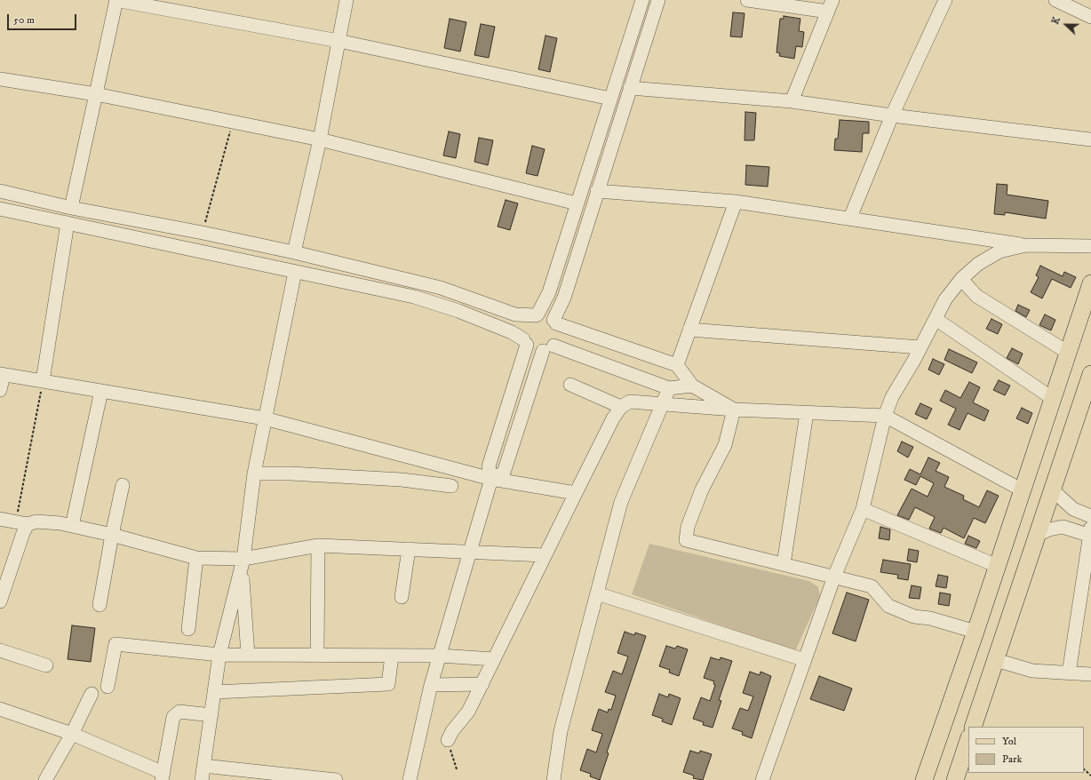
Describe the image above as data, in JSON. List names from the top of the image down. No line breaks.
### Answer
{"legend":["Yol","Park"],"scale_bar":"50 m","north":"left"}
